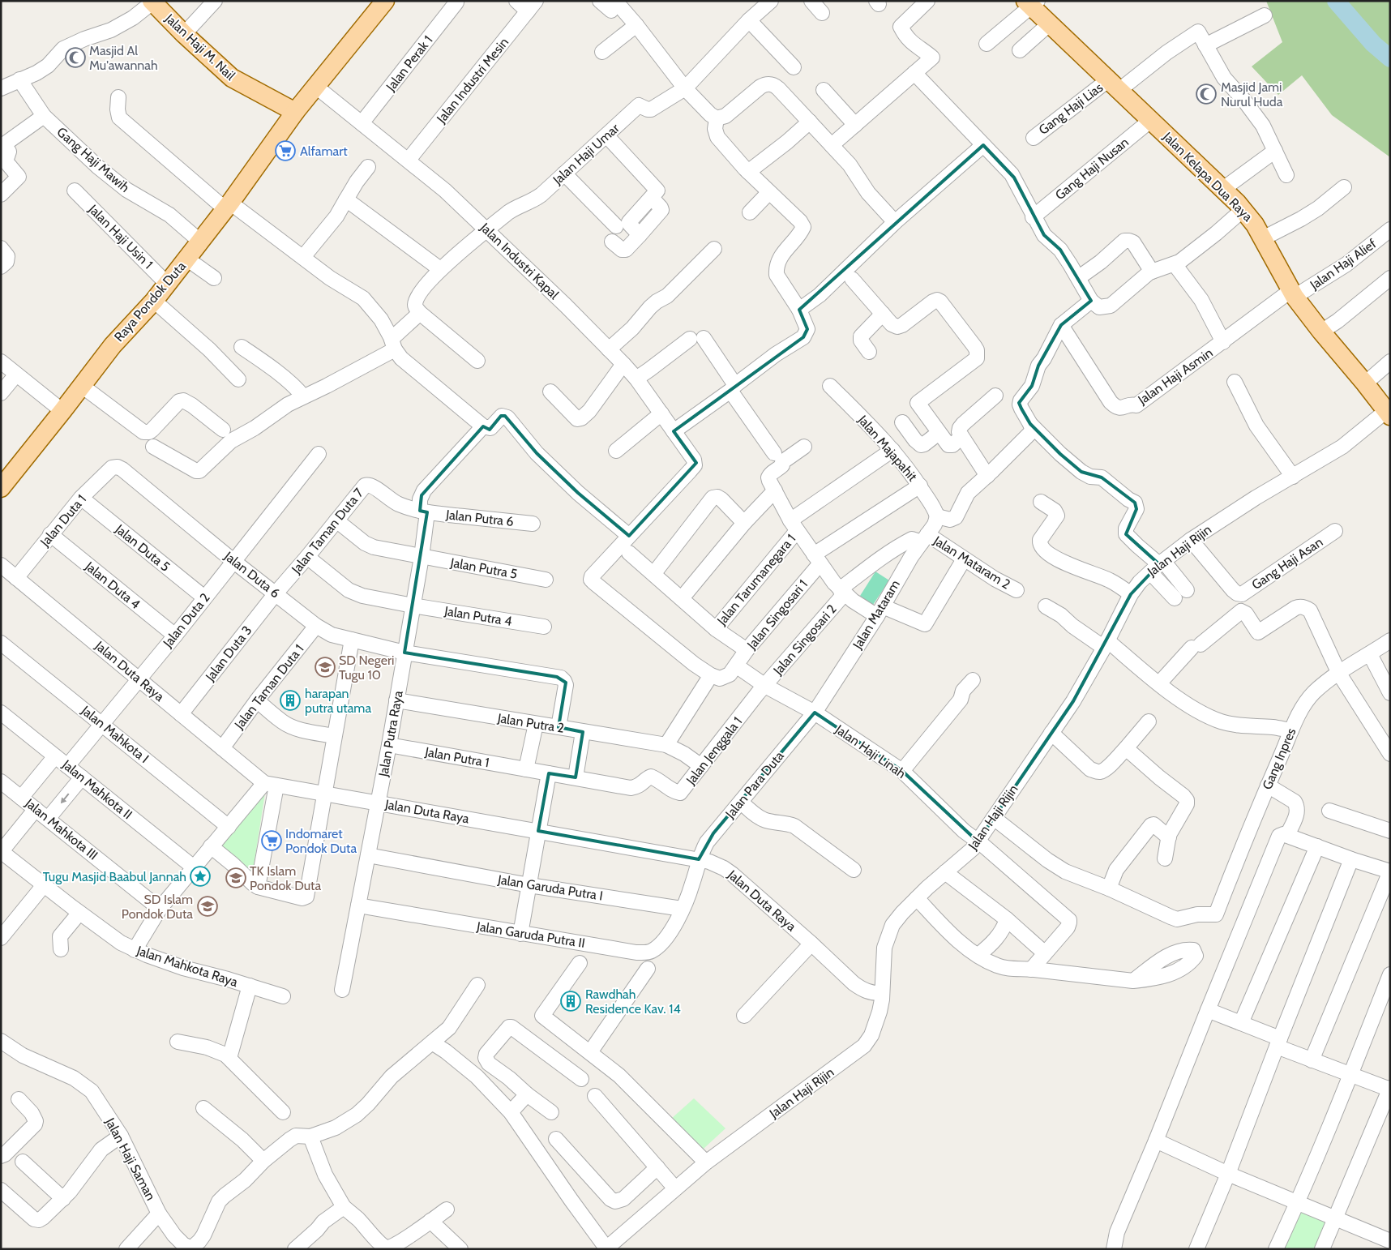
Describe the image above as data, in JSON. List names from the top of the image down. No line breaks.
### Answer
{"streets":{"main road":["Jalan Haji M. Nail","Jalan Kelapa Dua Raya","Raya Pondok Duta"],"street":["Jalan Perak 1","Jalan Industri Mesin","Gang Haji Lias","Jalan Haji Umar","Gang Haji Mawih","Gang Haji Nusan","Jalan Haji Usin 1","Jalan Industri Kapal","Jalan Haji Alief","Jalan Haji Asmin","Jalan Majapahit","Jalan Putra 6","Jalan Duta 1","Jalan Taman Duta 7","Jalan Duta 5","Jalan Haji Rijin","Jalan Mataram 2","Gang Haji Asan","Jalan Putra 5","Jalan Duta 6","Jalan Tarumanegara 1","Jalan Duta 4","Jalan Singosari 1","Jalan Mataram","Jalan Putra 4","Jalan Duta 2","Jalan Singosari 2","Jalan Duta 3","Jalan Duta Raya","Jalan Taman Duta 1","Jalan Putra 2","Jalan Putra Raya","Jalan Mahkota I","Jalan Jenggala 1","Jalan Haji Linah","Jalan Putra 1","Gang Inpres","Jalan Para Duta","Jalan Mahkota II","Jalan Mahkota III","Jalan Garuda Putra I","Jalan Garuda Putra II","Jalan Mahkota Raya","Jalan Haji Saman"]},"crossings":[["Jalan Haji M. Nail","Raya Pondok Duta"],["Jalan Perak 1","Jalan Industri Kapal"],["Jalan Industri Mesin","Jalan Industri Kapal"],["Gang Haji Lias","Jalan Kelapa Dua Raya"],["Jalan Haji Umar","Jalan Industri Kapal"],["Gang Haji Mawih","Raya Pondok Duta"],["Gang Haji Nusan","Jalan Kelapa Dua Raya"],["Jalan Kelapa Dua Raya","Jalan Haji Alief"],["Jalan Kelapa Dua Raya","Jalan Haji Asmin"],["Jalan Kelapa Dua Raya","Jalan Haji Rijin"],["Jalan Haji Usin 1","Raya Pondok Duta"],["Jalan Haji Alief","Jalan Haji Asmin"],["Jalan Majapahit","Jalan Tarumanegara 1"],["Jalan Majapahit","Jalan Singosari 1"],["Jalan Majapahit","Jalan Mataram"],["Jalan Putra 6","Jalan Taman Duta 7"],["Jalan Putra 6","Jalan Putra Raya"],["Jalan Duta 1","Jalan Duta 5"],["Jalan Duta 1","Jalan Duta 6"],["Jalan Duta 1","Jalan Duta 4"],["Jalan Duta 1","Jalan Duta Raya"],["Jalan Taman Duta 7","Jalan Putra 5"],["Jalan Taman Duta 7","Jalan Duta 6"],["Jalan Taman Duta 7","Jalan Putra 4"],["Jalan Taman Duta 7","Jalan Duta 3"],["Jalan Taman Duta 7","Jalan Putra Raya"],["Jalan Duta 5","Jalan Duta 2"],["Jalan Haji Rijin","Gang Haji Asan"],["Jalan Haji Rijin","Jalan Duta Raya"],["Jalan Haji Rijin","Jalan Haji Linah"],["Jalan Mataram 2","Jalan Mataram"],["Jalan Mataram 2","Jalan Singosari 2"],["Jalan Putra 5","Jalan Putra Raya"],["Jalan Duta 6","Jalan Duta 2"],["Jalan Duta 6","Jalan Duta 3"],["Jalan Duta 6","Jalan Taman Duta 1"],["Jalan Duta 6","Jalan Putra 2"],["Jalan Duta 6","Jalan Putra Raya"],["Jalan Duta 4","Jalan Duta 2"],["Jalan Singosari 1","Jalan Haji Linah"],["Jalan Mataram","Jalan Singosari 2"],["Jalan Mataram","Jalan Haji Linah"],["Jalan Mataram","Jalan Para Duta"],["Jalan Putra 4","Jalan Putra Raya"],["Jalan Duta 2","Jalan Duta Raya"],["Jalan Duta 2","Jalan Mahkota I"],["Jalan Duta 2","Jalan Mahkota II"],["Jalan Singosari 2","Jalan Jenggala 1"],["Jalan Singosari 2","Jalan Haji Linah"],["Jalan Duta 3","Jalan Duta Raya"],["Jalan Duta Raya","Jalan Taman Duta 1"],["Jalan Duta Raya","Jalan Putra Raya"],["Jalan Duta Raya","Jalan Para Duta"],["Jalan Putra 2","Jalan Putra Raya"],["Jalan Putra 2","Jalan Jenggala 1"],["Jalan Putra Raya","Jalan Putra 1"],["Jalan Putra Raya","Jalan Garuda Putra I"],["Jalan Putra Raya","Jalan Garuda Putra II"],["Jalan Jenggala 1","Jalan Haji Linah"],["Jalan Jenggala 1","Jalan Putra 1"],["Jalan Haji Linah","Jalan Para Duta"],["Jalan Garuda Putra I","Jalan Garuda Putra II"]],"places":{"mosque":["Masjid Al Mu'awannah","Masjid Jami Nurul Huda"],"supermarket":["Alfamart","Indomaret Pondok Duta"],"school or university":["SD Negeri Tugu 10","TK Islam Pondok Duta","SD Islam Pondok Duta"],"building":["harapan putra utama","Rawdhah Residence Kav. 14"],"place":["Tugu Masjid Baabul Jannah"]}}
